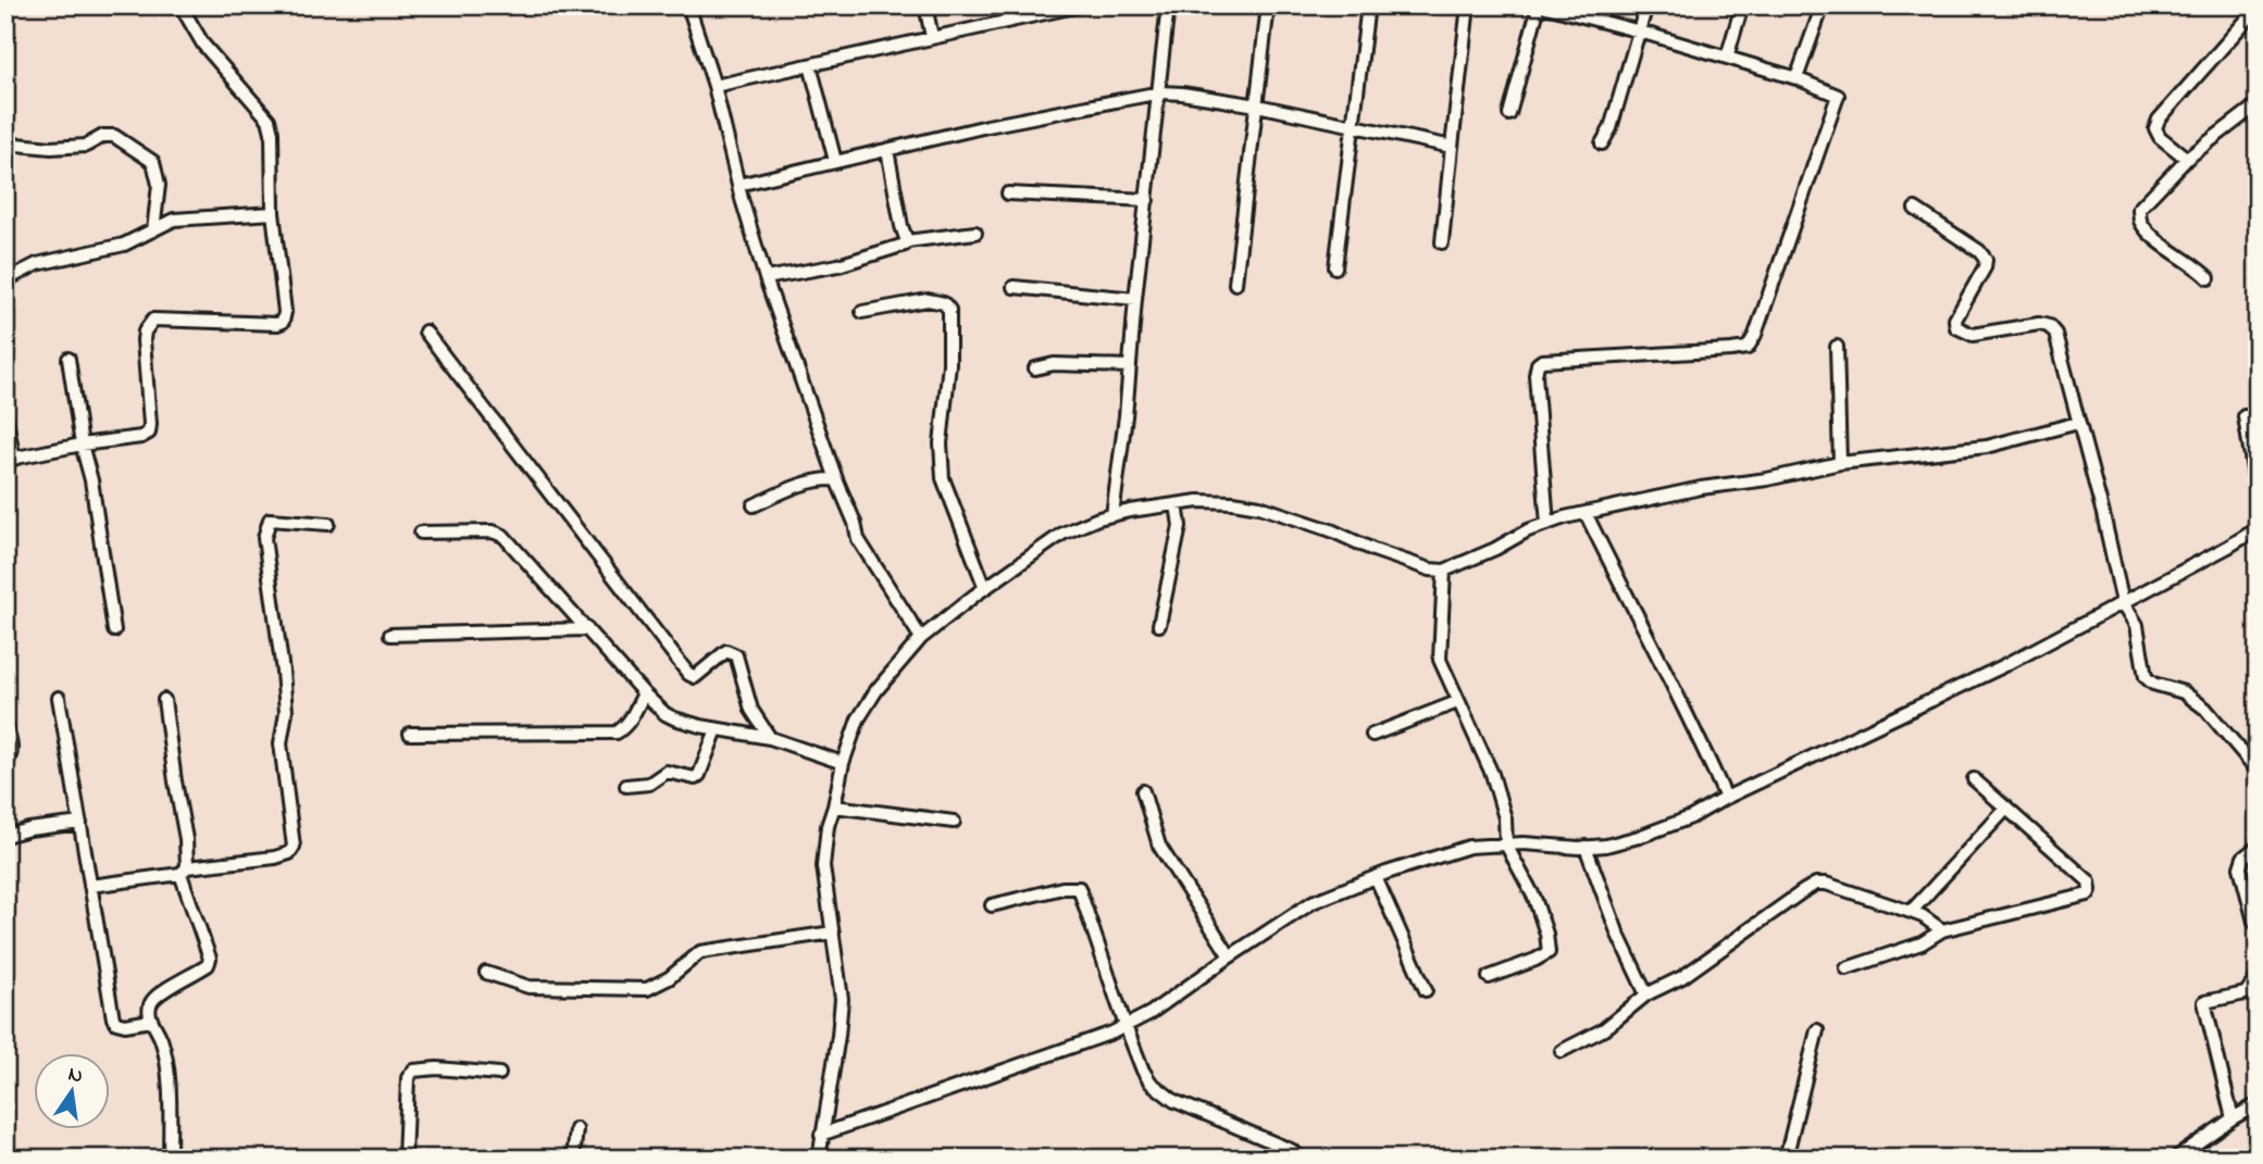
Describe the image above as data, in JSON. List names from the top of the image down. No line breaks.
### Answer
{"north":"top"}
